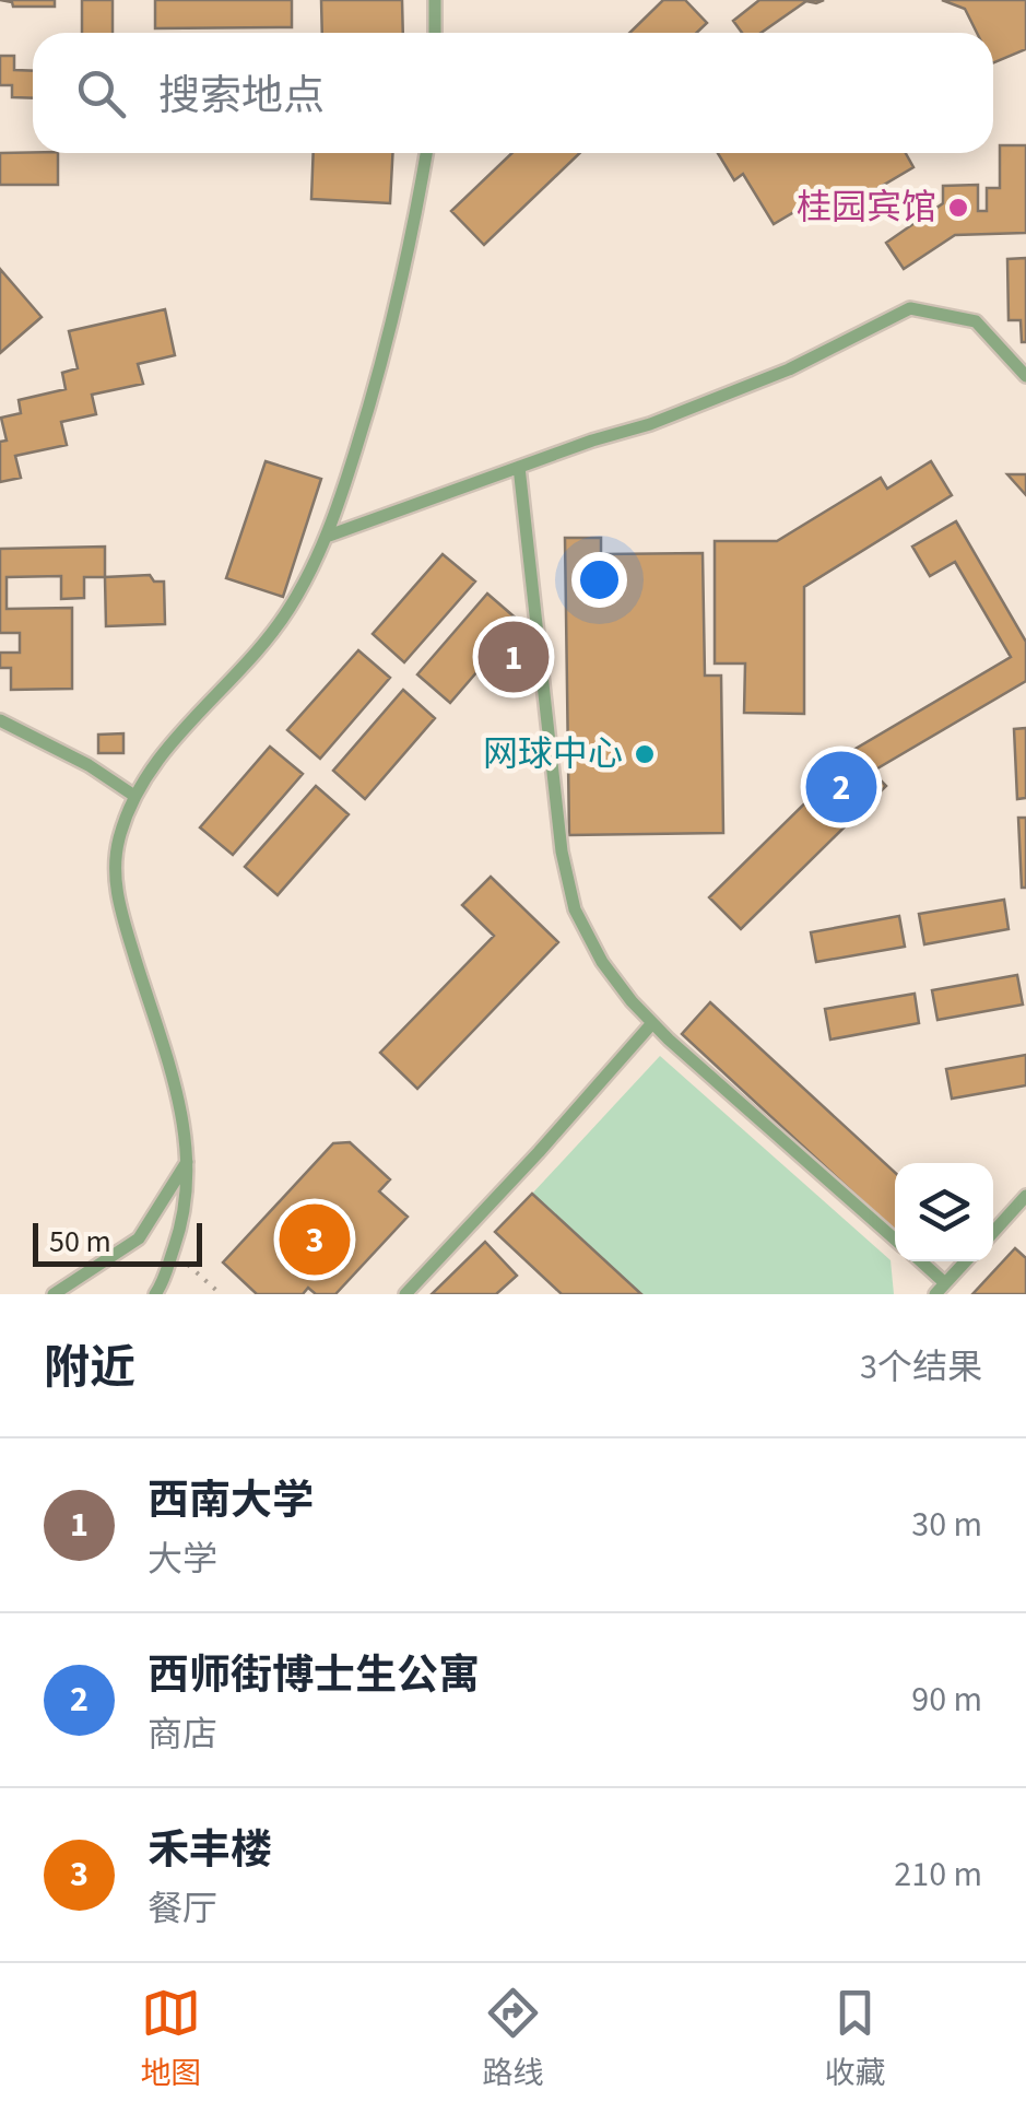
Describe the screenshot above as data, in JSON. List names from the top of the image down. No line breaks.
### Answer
{"places":["桂园宾馆","网球中心"],"scale_bar":"50 m","page":{"search":"搜索地点","pins":["1","2","3"],"scale":"50 m","heading":["附近","3个结果"],"list":[{"mark":"1","name":"西南大学","note":"大学","value":"30 m"},{"mark":"2","name":"西师街博士生公寓","note":"商店","value":"90 m"},{"mark":"3","name":"禾丰楼","note":"餐厅","value":"210 m"}],"nav":["地图","路线","收藏"]}}
